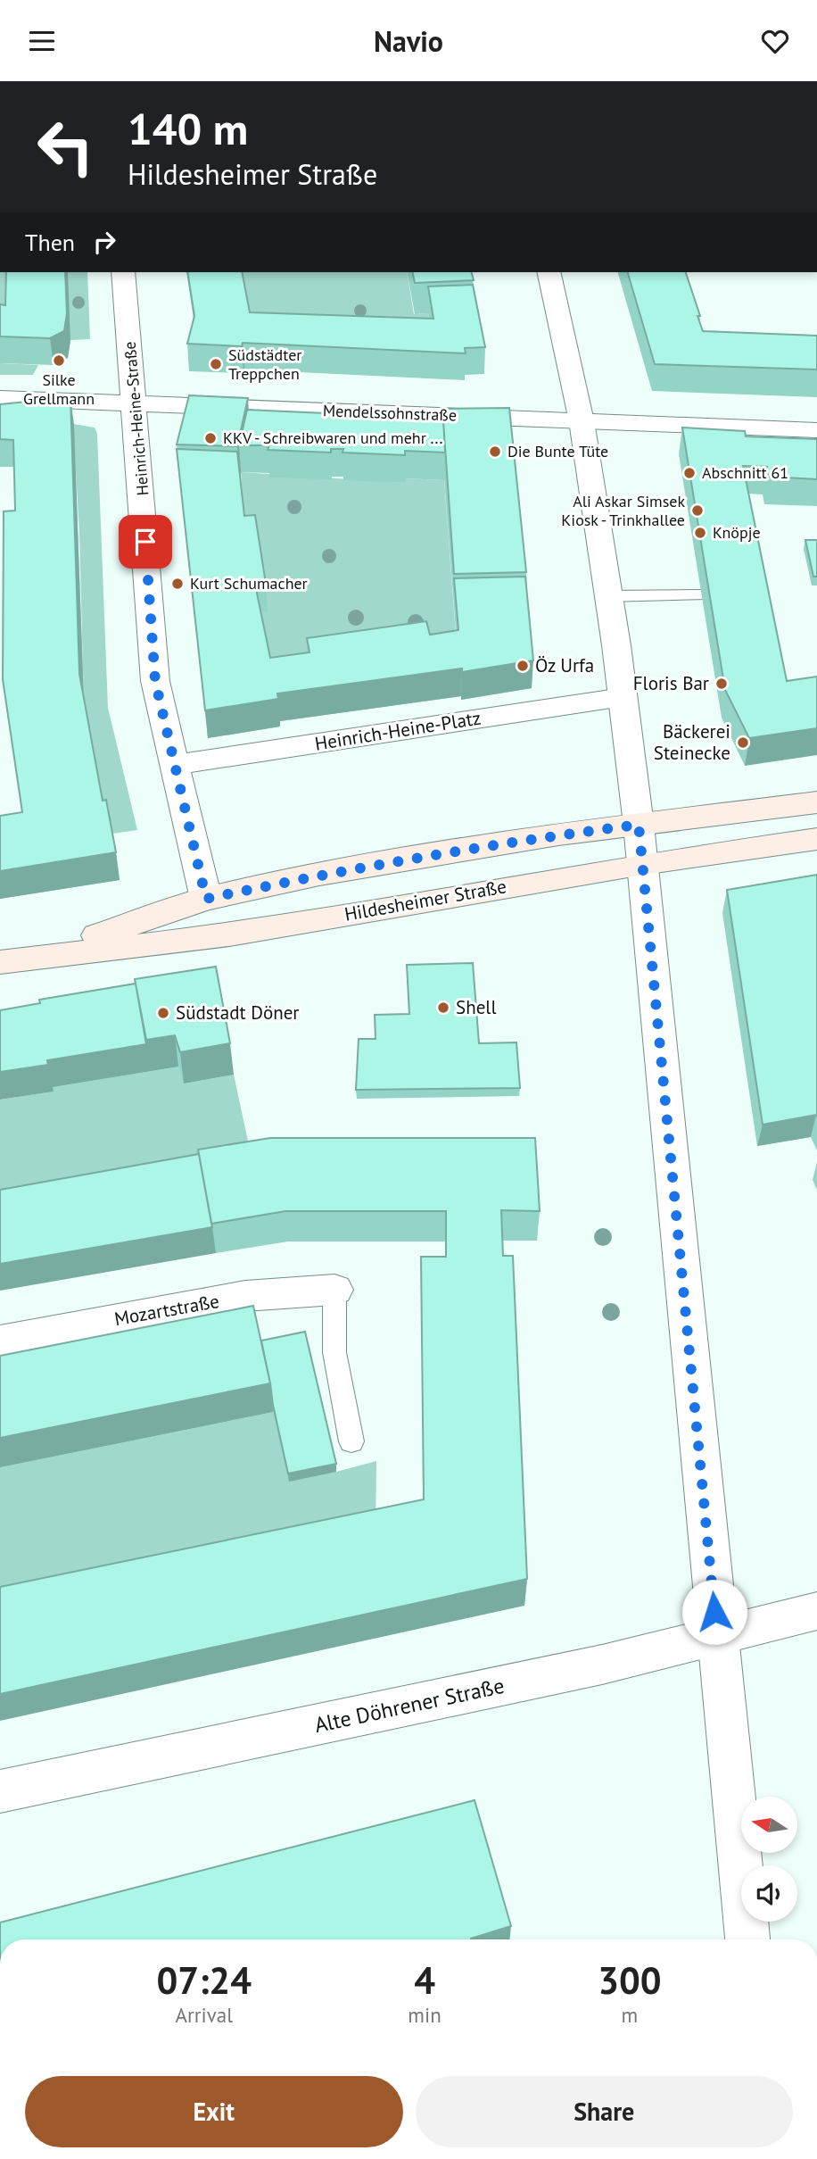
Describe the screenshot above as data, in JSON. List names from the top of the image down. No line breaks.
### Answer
{"streets":{"main road":["Hildesheimer Straße"],"street":["Mendelssohnstraße","Heinrich-Heine-Straße","Heinrich-Heine-Platz","Mozartstraße","Alte Döhrener Straße"]},"crossings":[["Mendelssohnstraße","Heinrich-Heine-Straße"],["Heinrich-Heine-Straße","Heinrich-Heine-Platz"],["Heinrich-Heine-Straße","Hildesheimer Straße"]],"places":["Silke Grellmann","Südstädter Treppchen","KKV - Schreibwaren und mehr ...","Die Bunte Tüte","Abschnitt 61","Ali Askar Simsek Kiosk - Trinkhallee","Knöpje","Kurt Schumacher","Öz Urfa","Floris Bar","Bäckerei Steinecke","Shell","Südstadt Döner"],"north":"left","page":{"header":"Navio","turn":["140 m","Hildesheimer Straße"],"then":"Then","eta":["07:24","Arrival","4","min","300","m"],"buttons":["Exit","Share"]}}
